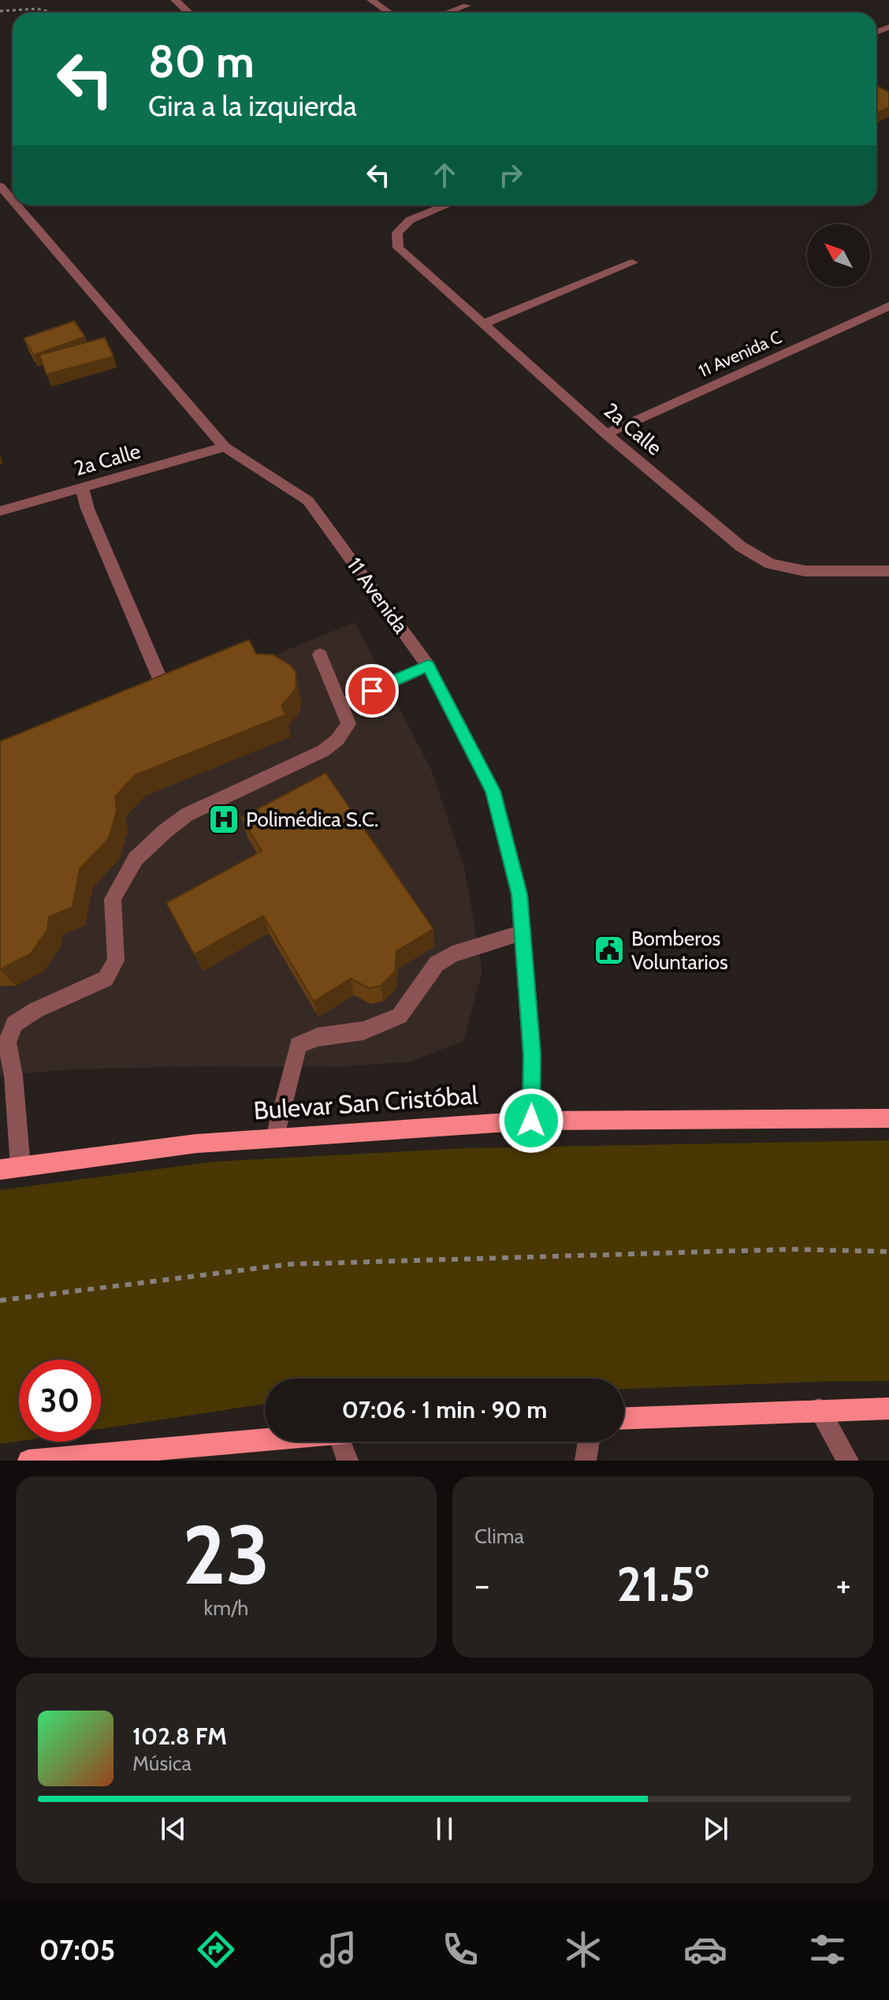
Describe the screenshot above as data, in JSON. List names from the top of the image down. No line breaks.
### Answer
{"streets":{"main road":["Bulevar San Cristóbal"],"street":["11 Avenida C","2a Calle","11 Avenida"]},"crossings":[["11 Avenida C","2a Calle"],["2a Calle","11 Avenida"],["11 Avenida","Bulevar San Cristóbal"]],"places":{"hospital":["Polimédica S.C."],"public building":["Bomberos Voluntarios"]},"north":"top left","page":{"turn":["80 m","Gira a la izquierda"],"limit":"30","trip":"07:06 · 1 min · 90 m","tile":[["23","km/h"],"Clima"],"heat":["−","21.5°","+"],"song":["102.8 FM","Música"],"tabs":"07:05"}}
